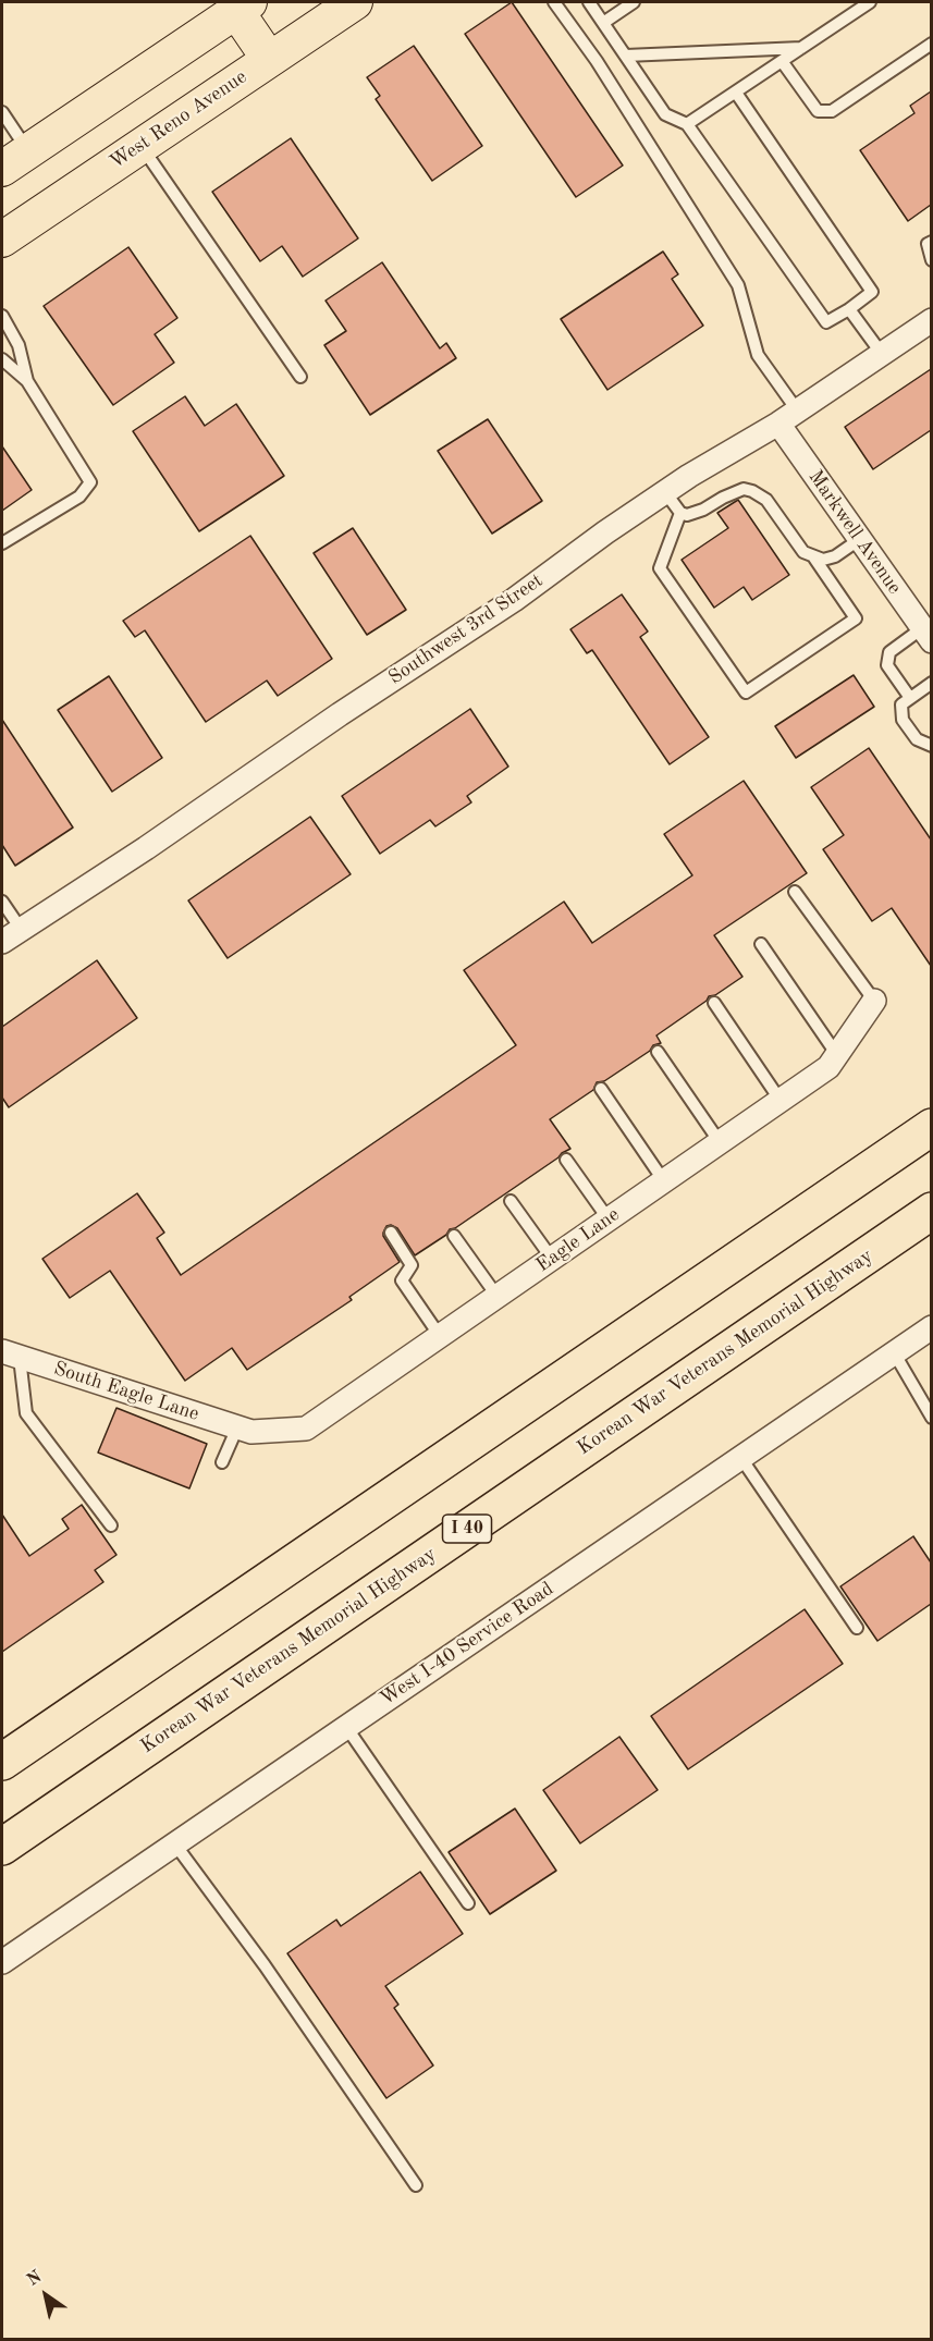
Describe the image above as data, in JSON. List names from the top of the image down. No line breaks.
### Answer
{"streets":{"highway":["Korean War Veterans Memorial Highway","I 40"],"main road":["West Reno Avenue"],"street":["Markwell Avenue","Southwest 3rd Street","Eagle Lane","South Eagle Lane","West I-40 Service Road"]},"crossings":[["Markwell Avenue","Southwest 3rd Street"],["Eagle Lane","South Eagle Lane"]],"north":"top left"}
